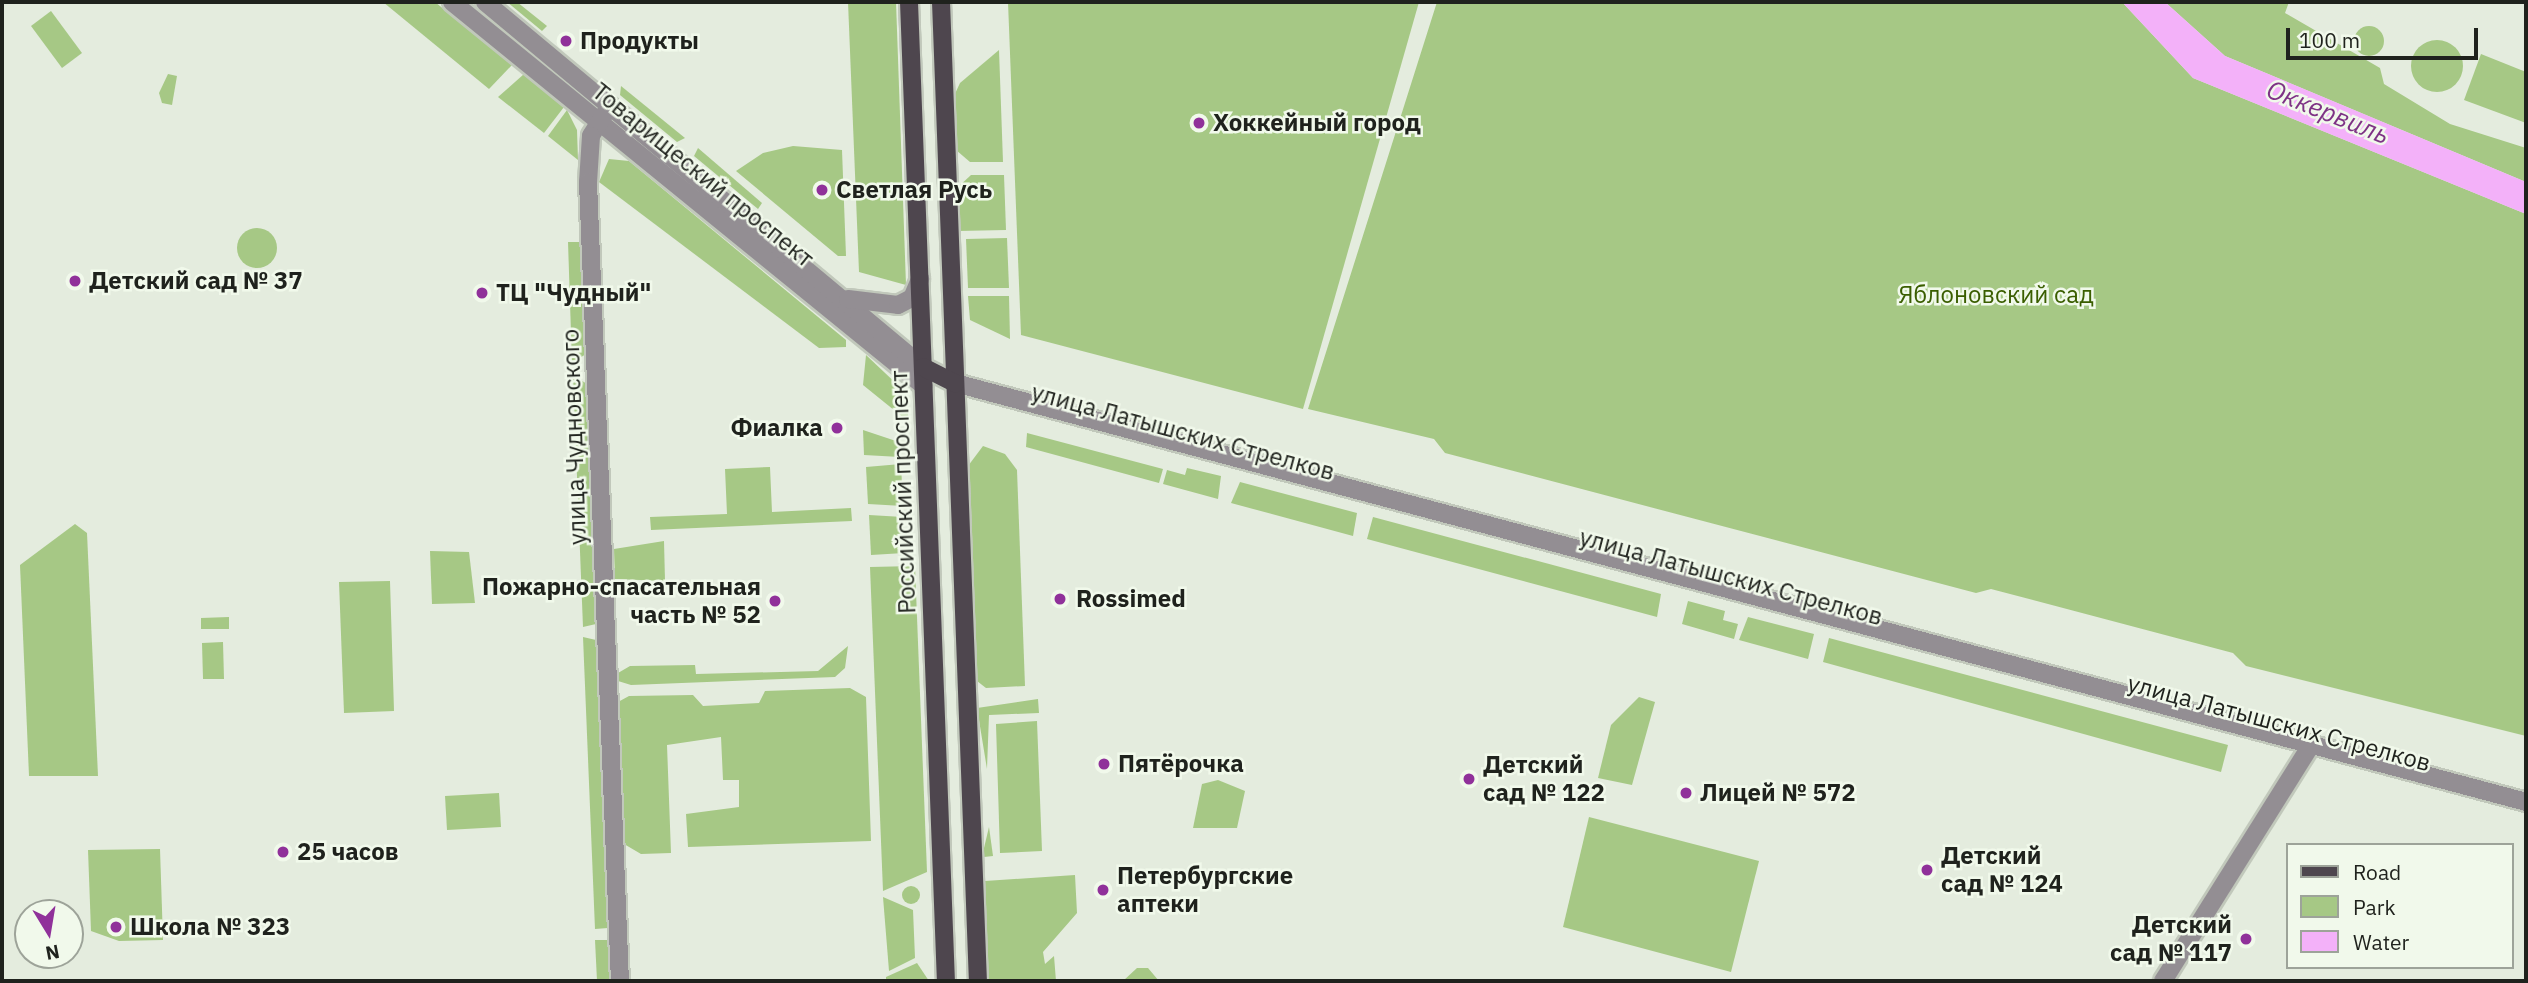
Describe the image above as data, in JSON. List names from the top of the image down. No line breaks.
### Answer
{"streets":{"main road":["Товарищеский проспект","улица Латышских Стрелков","Российский проспект"],"street":["улица Чудновского"]},"crossings":[["Товарищеский проспект","улица Латышских Стрелков"],["Товарищеский проспект","улица Чудновского"],["Товарищеский проспект","Российский проспект"],["улица Латышских Стрелков","Российский проспект"]],"water":["Оккервиль"],"parks":["Яблоновский сад"],"places":["Продукты","Хоккейный город","Светлая Русь","Детский сад № 37","ТЦ \"Чудный\"","Фиалка","Rossimed","Пожарно-спасательная часть № 52","Пятёрочка","Детский сад № 122","Лицей № 572","25 часов","Детский сад № 124","Петербургские аптеки","Школа № 323","Детский сад № 117"],"legend":["Road","Park","Water"],"scale_bar":"100 m","north":"bottom"}
